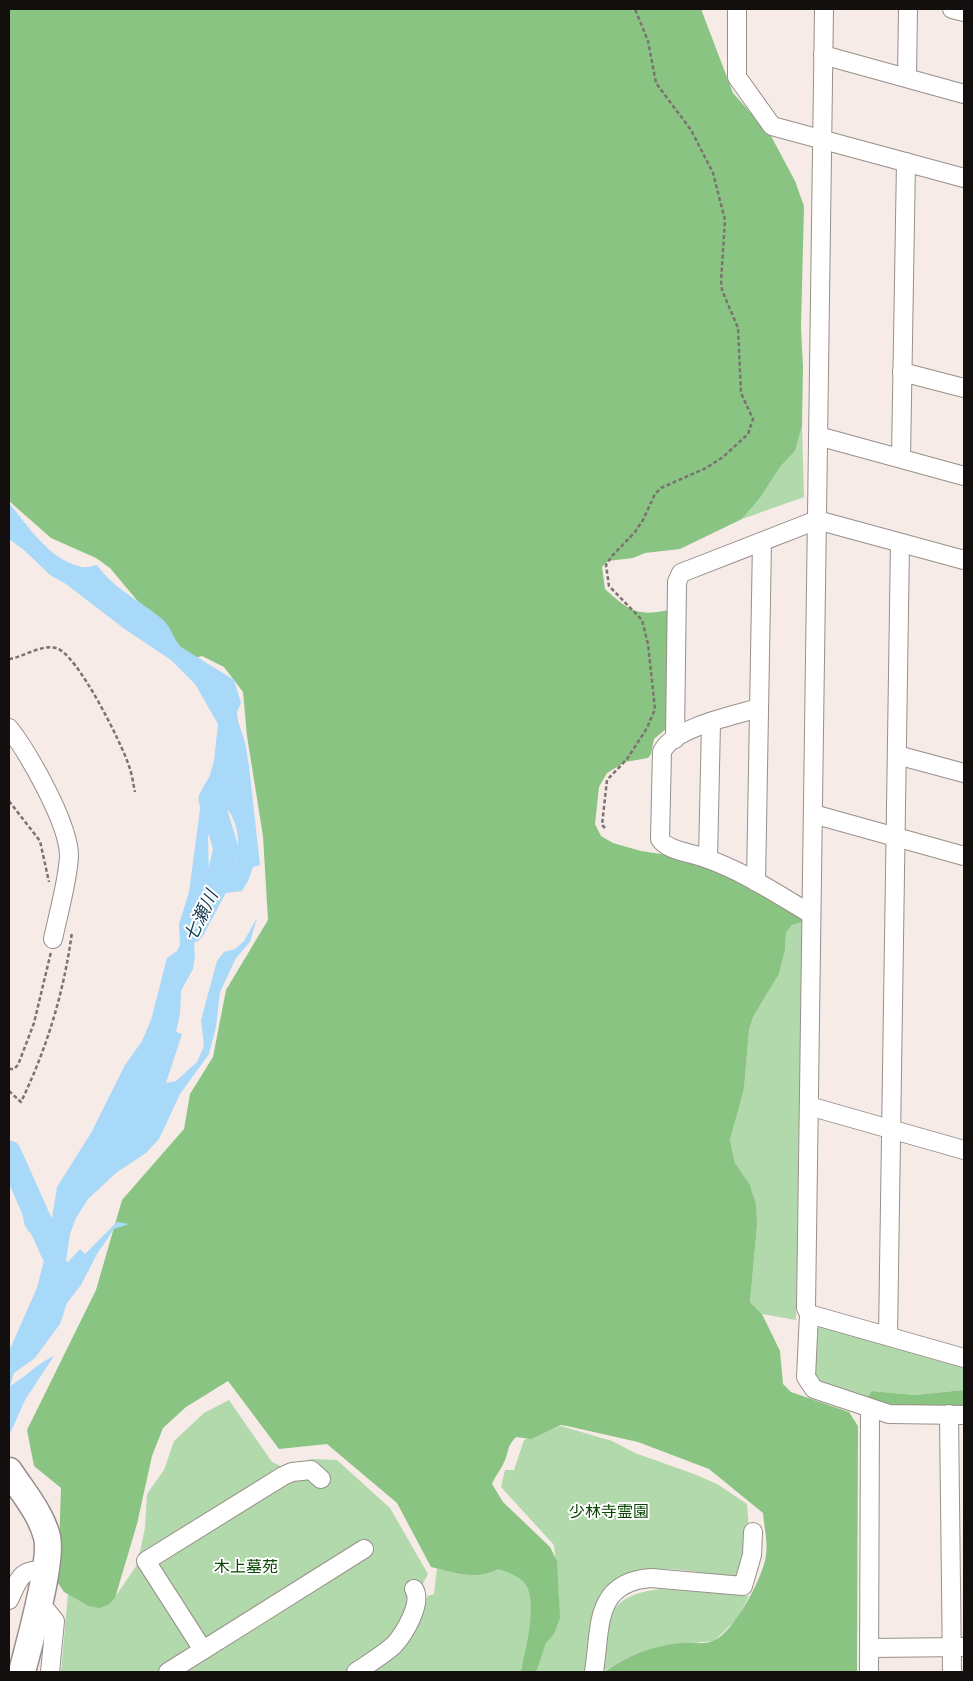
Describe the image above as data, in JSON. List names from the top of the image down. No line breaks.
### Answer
{"water":["七瀬川"],"parks":["少林寺霊園","木上墓苑"]}
